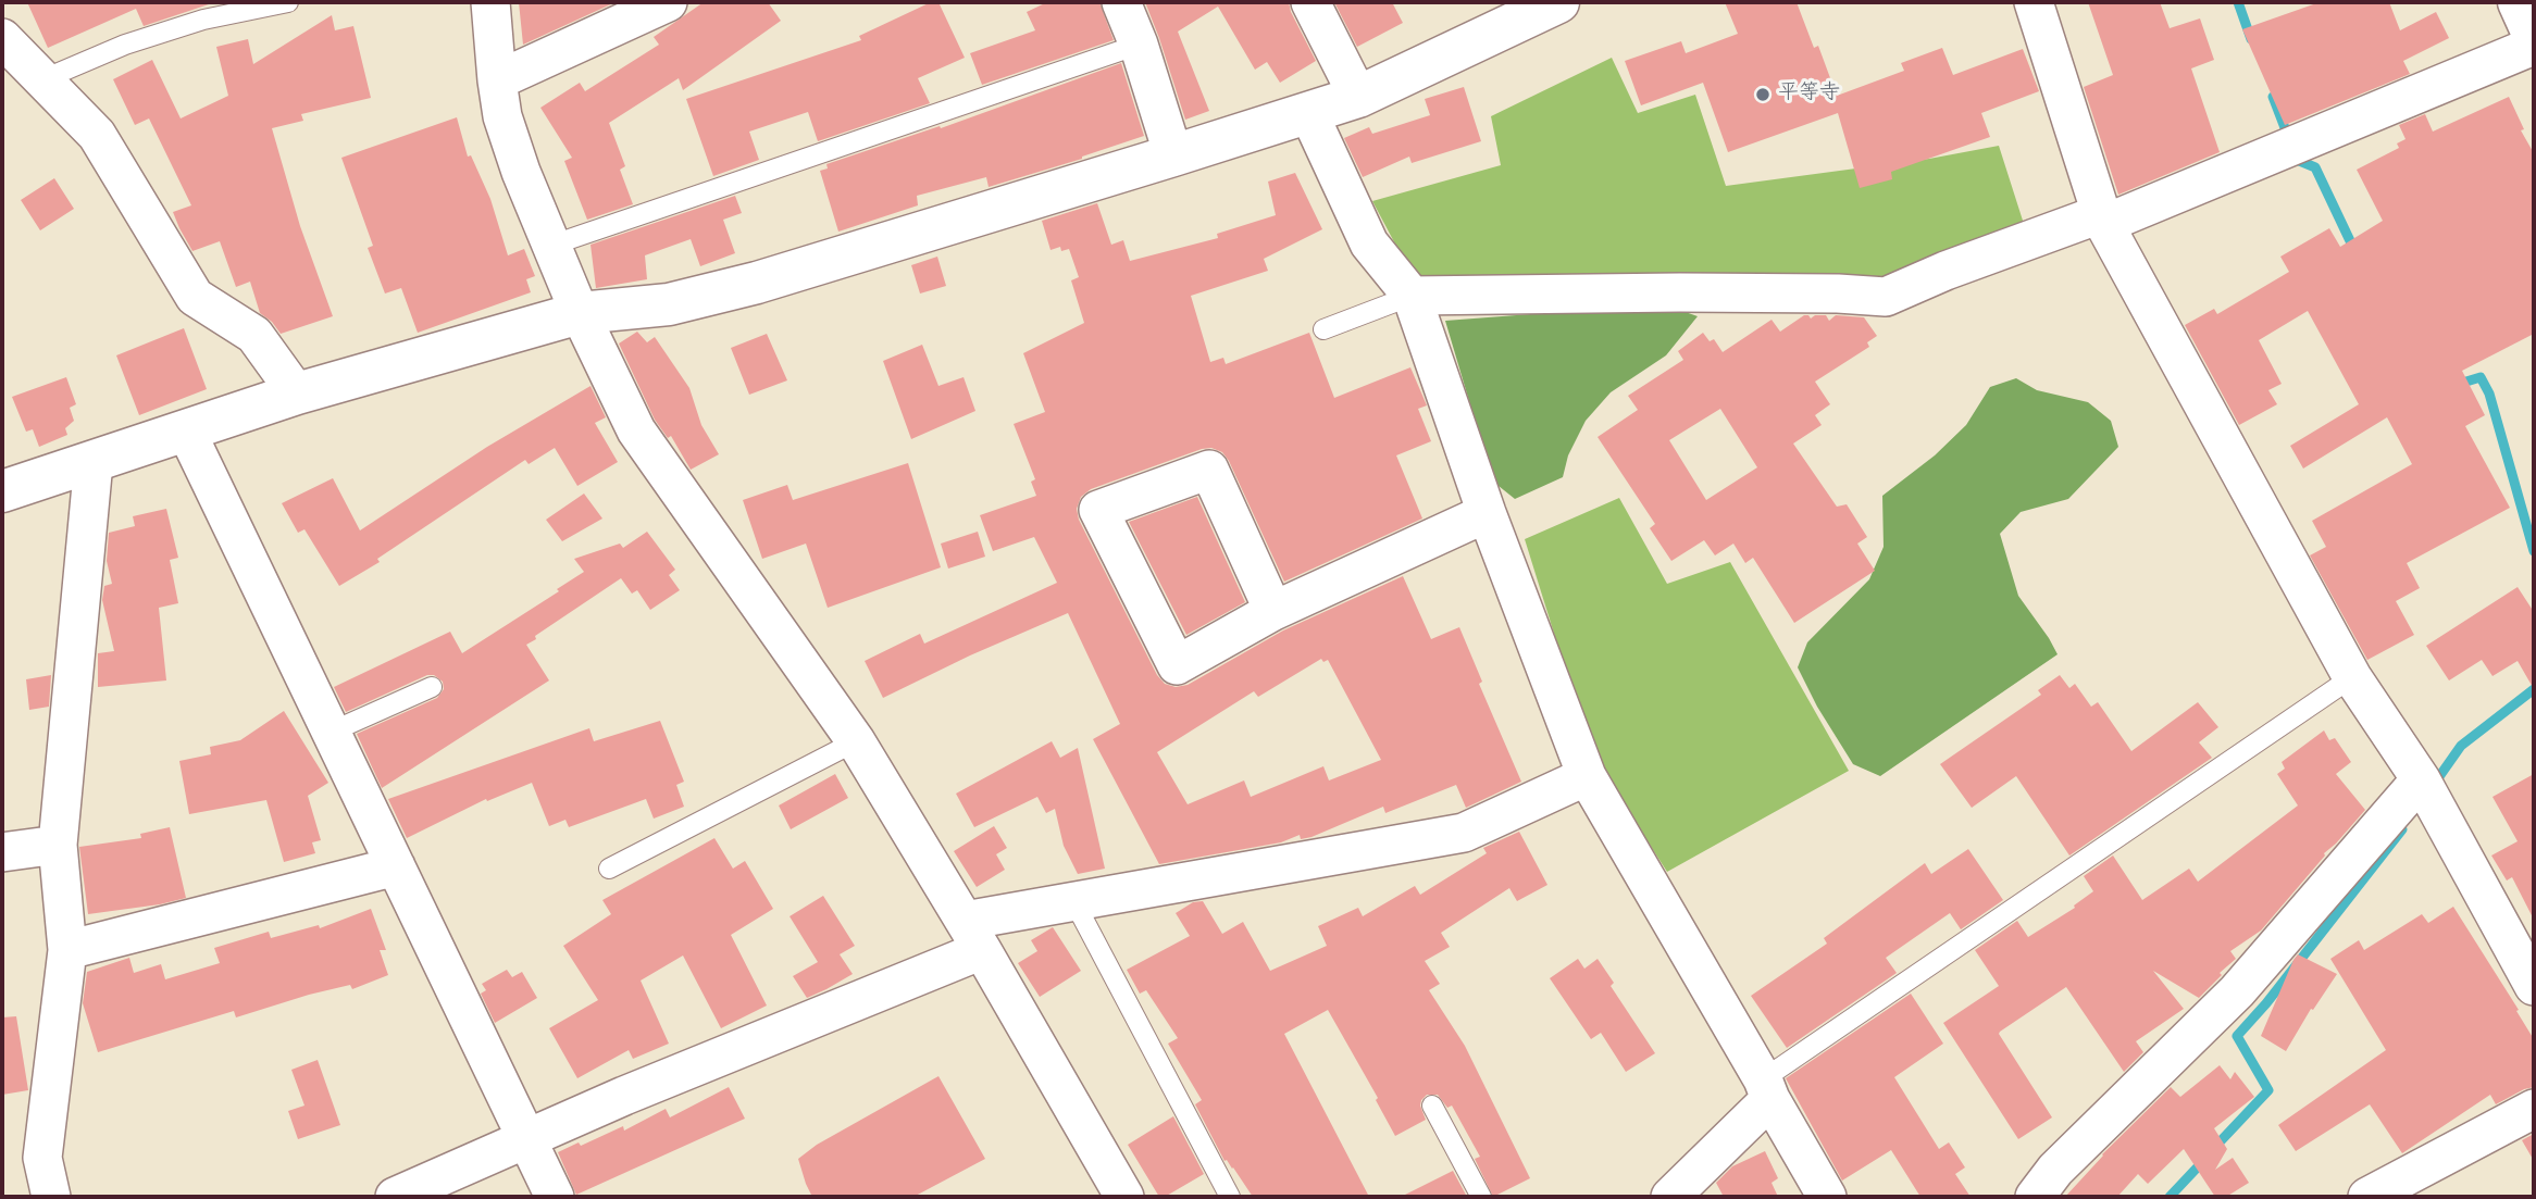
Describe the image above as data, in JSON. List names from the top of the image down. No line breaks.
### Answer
{"places":["平等寺"]}
